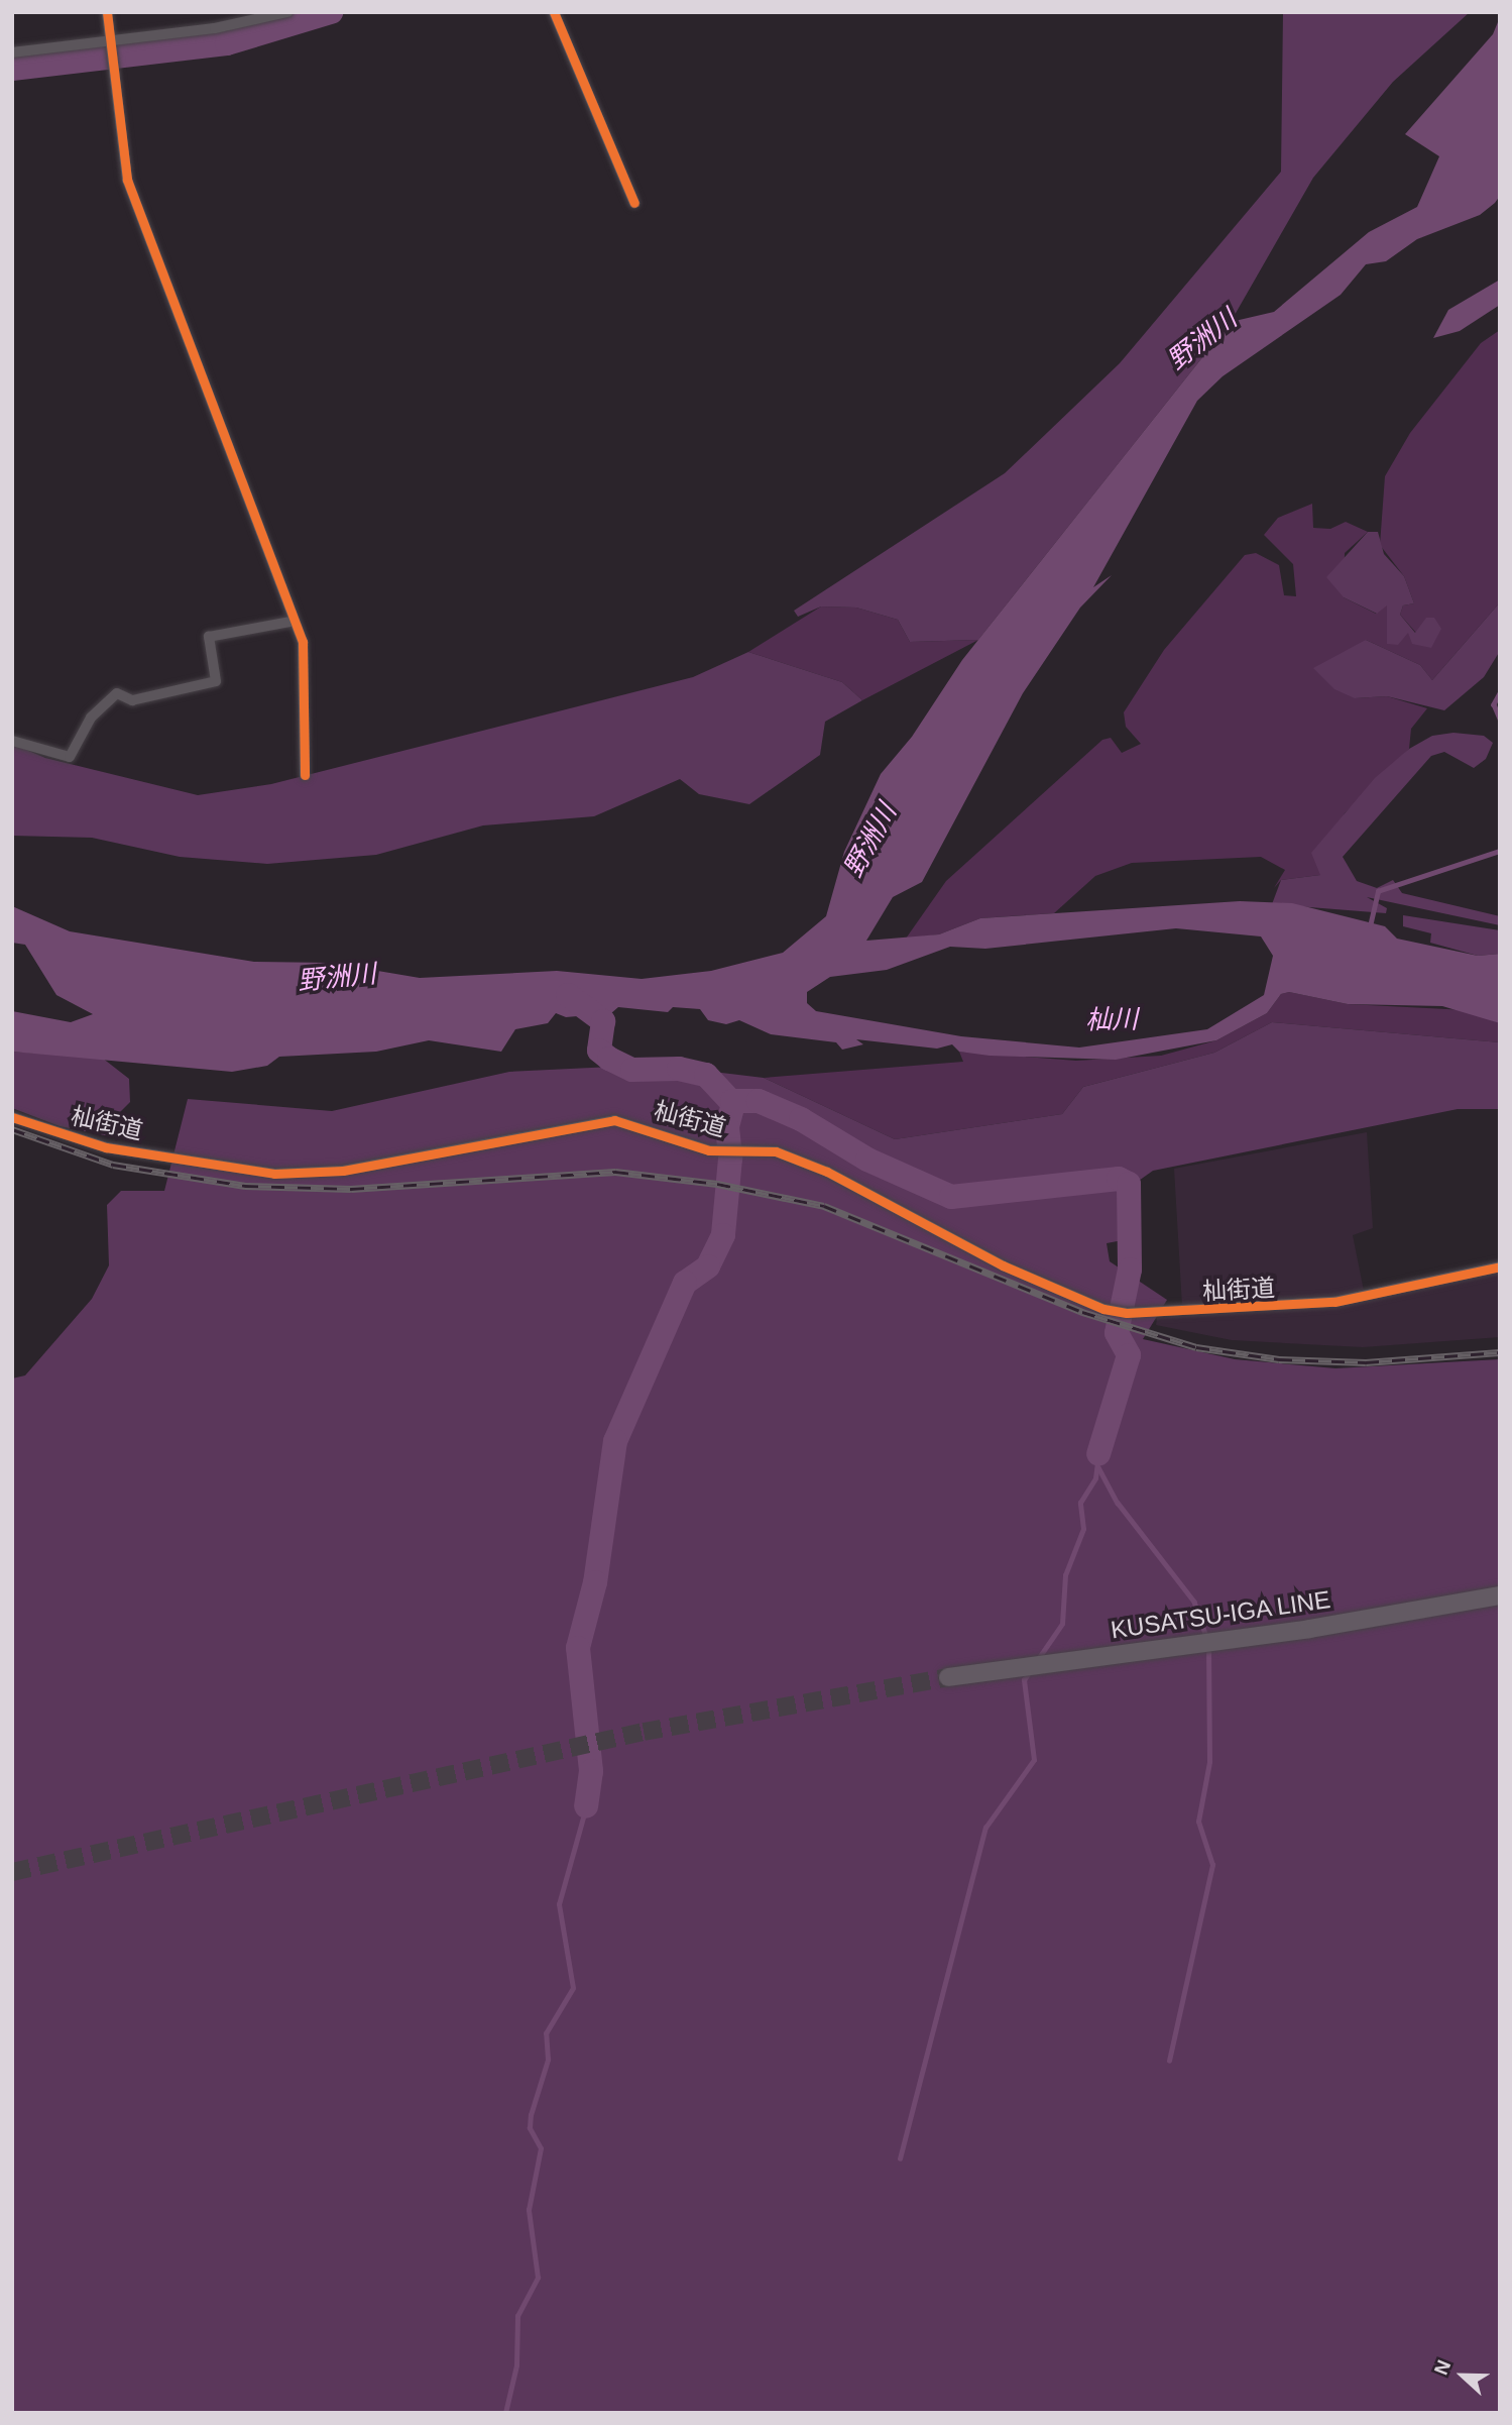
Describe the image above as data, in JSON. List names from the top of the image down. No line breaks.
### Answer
{"streets":{"main road":["KUSATSU-IGA LINE"],"street":["杣街道"]},"water":["野洲川","杣川"],"north":"left"}
